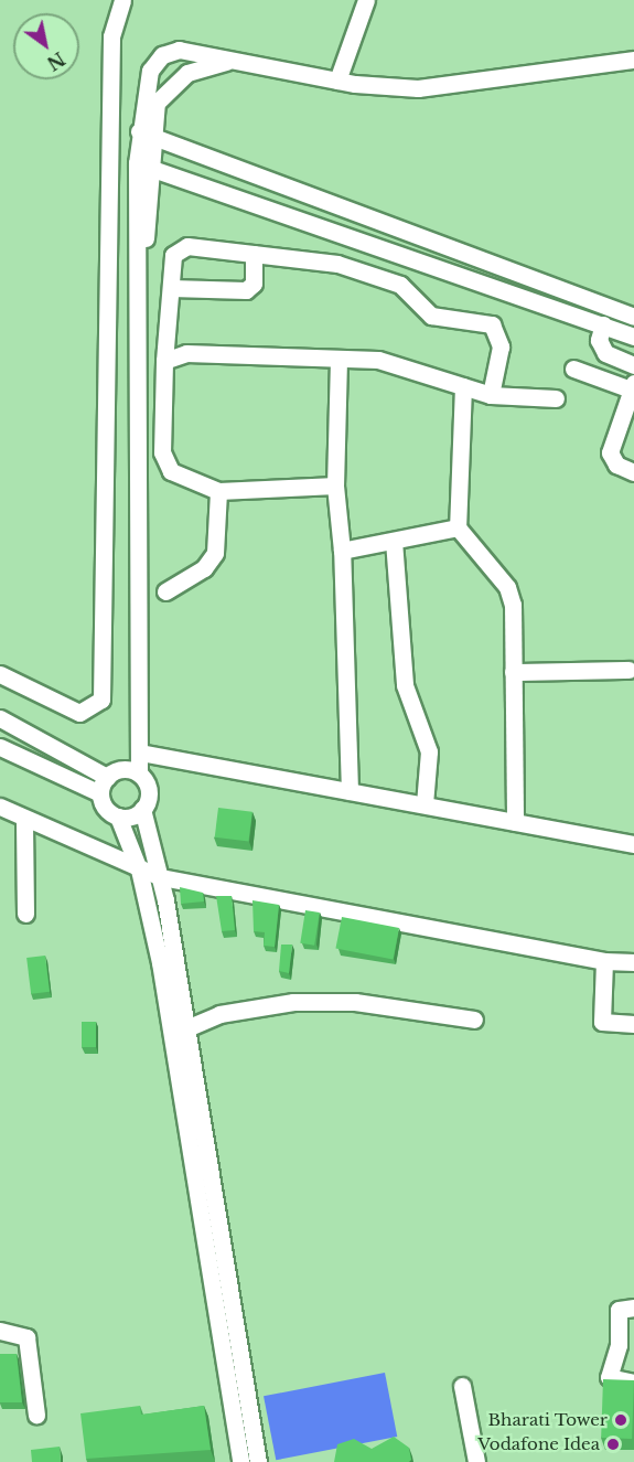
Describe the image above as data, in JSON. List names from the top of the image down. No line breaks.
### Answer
{"places":["Bharati Tower","Vodafone Idea"],"north":"bottom right"}
